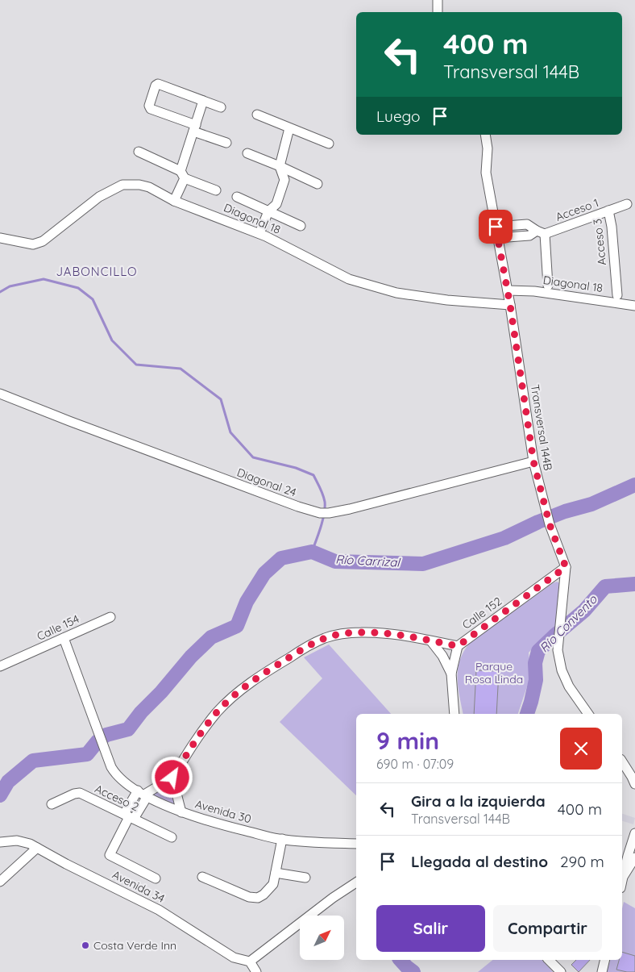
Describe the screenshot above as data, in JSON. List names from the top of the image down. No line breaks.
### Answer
{"streets":{"street":["Acceso 1","Diagonal 18","Acceso 3","Transversal 144B","Diagonal 24","Calle 152","Calle 154","Acceso 2","Avenida 30","Avenida 34"]},"crossings":[["Acceso 1","Acceso 3"],["Acceso 1","Transversal 144B"],["Diagonal 18","Transversal 144B"],["Transversal 144B","Diagonal 24"],["Transversal 144B","Calle 152"],["Calle 154","Avenida 30"]],"districts":["JABONCILLO"],"water":["Río Carrizal","Río Convento"],"parks":["Parque Rosa Linda"],"places":["Costa Verde Inn"],"north":"top right","page":{"turn":["400 m","Transversal 144B"],"then":"Luego","heading":["9 min","690 m · 07:09"],"list":[{"name":"Gira a la izquierda","note":"Transversal 144B","value":"400 m"},{"name":"Llegada al destino","value":"290 m"}],"buttons":["Salir","Compartir"]}}
